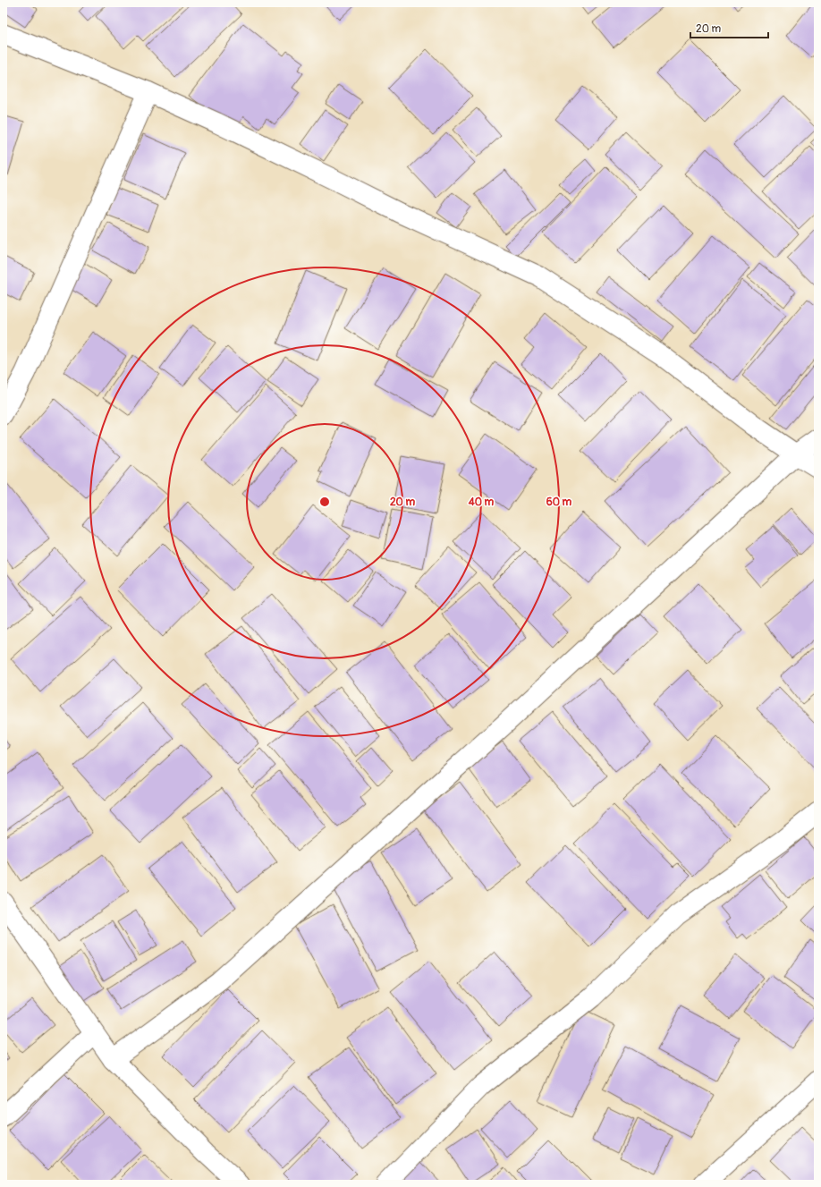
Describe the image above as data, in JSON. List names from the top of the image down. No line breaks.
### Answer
{"scale_bar":"20 m","rings":["20 m","40 m","60 m"]}
